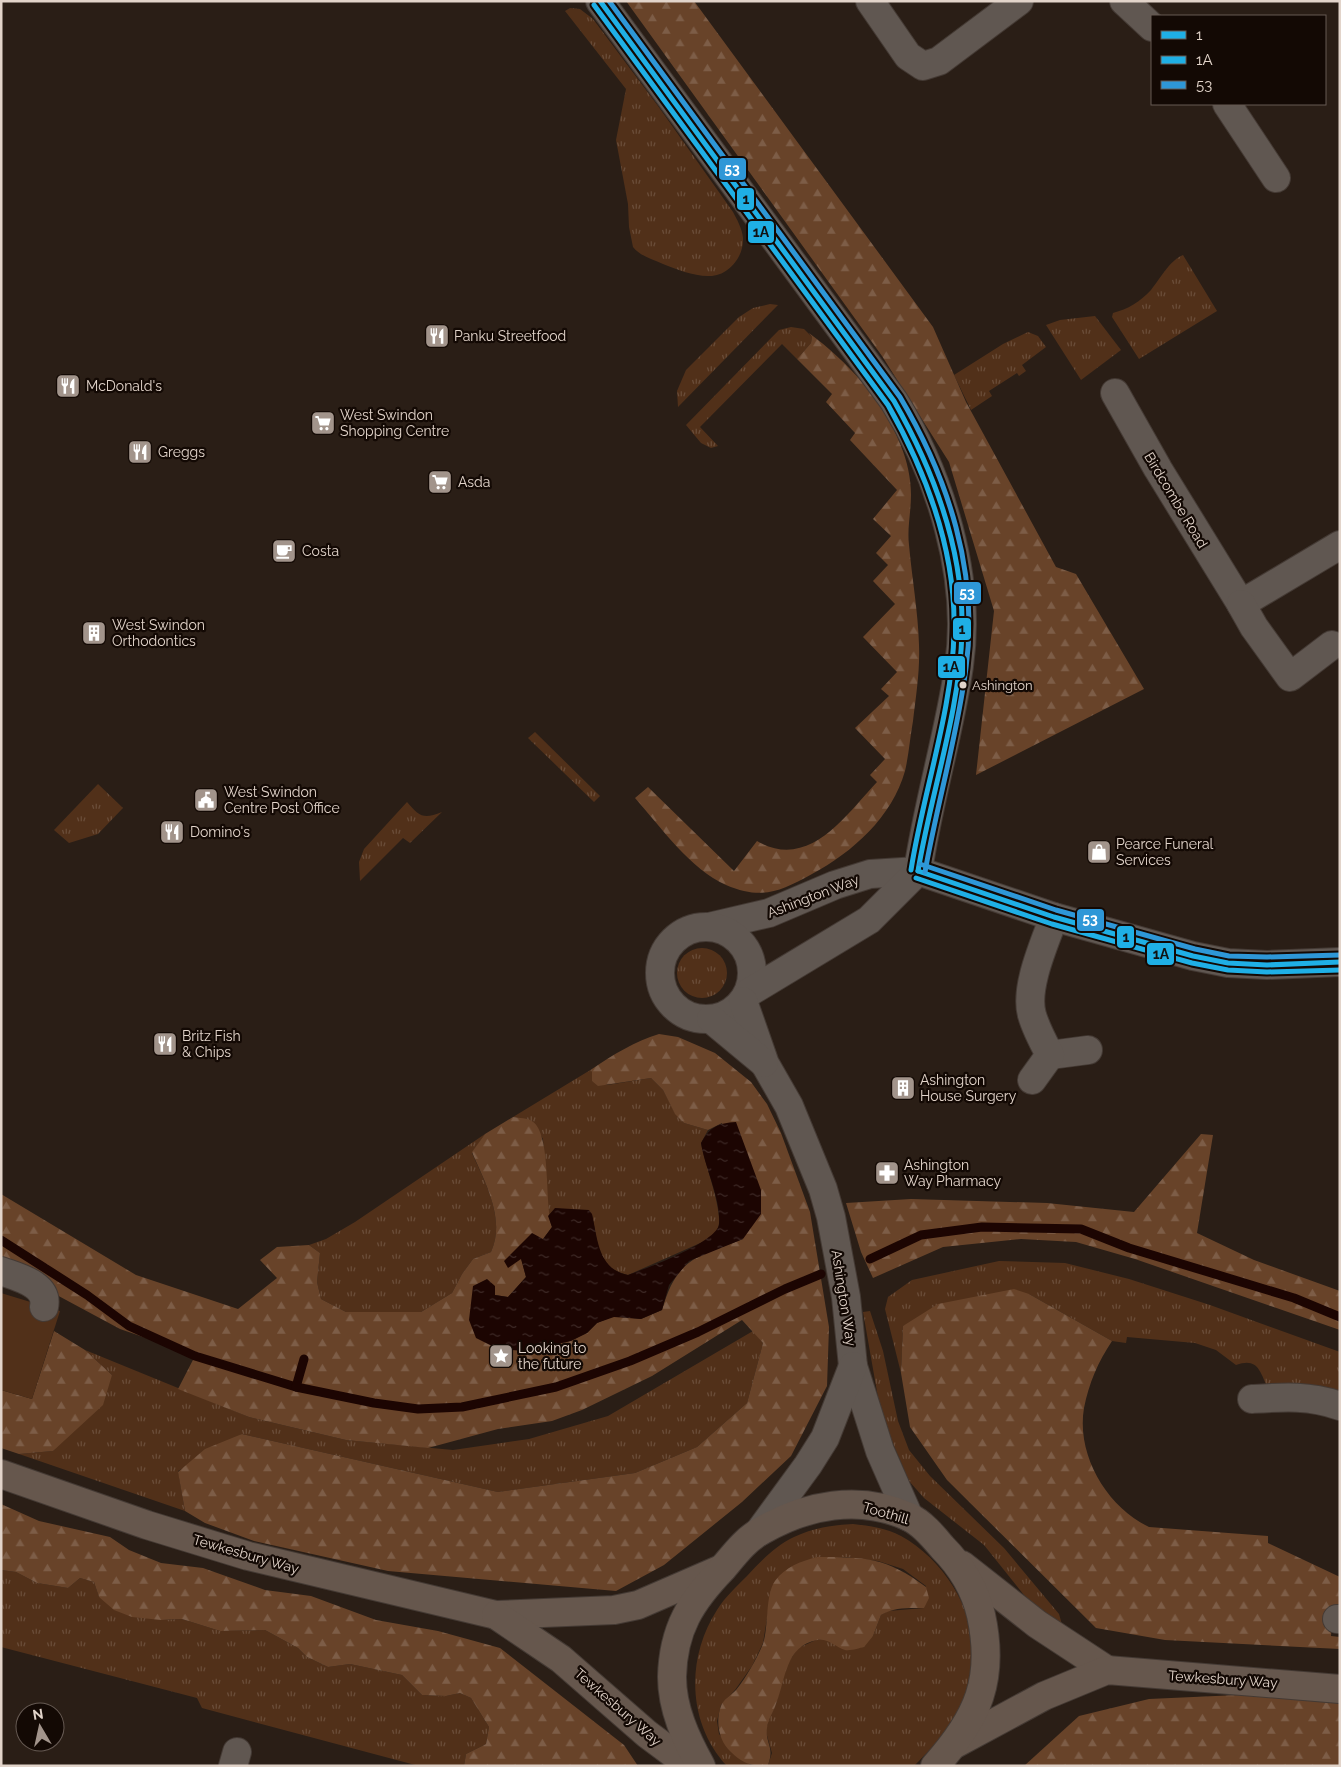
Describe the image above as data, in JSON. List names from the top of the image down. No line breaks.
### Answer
{"streets":{"main road":["Toothill","Tewkesbury Way"],"street":["Birdcombe Road","Ashington Way"]},"crossings":[["Ashington Way","Toothill"],["Toothill","Tewkesbury Way"]],"places":{"restaurant":["Panku Streetfood","McDonald's","Greggs","Domino's","Britz Fish & Chips"],"supermarket":["West Swindon Shopping Centre","Asda"],"cafe":["Costa"],"building":["West Swindon Orthodontics","Ashington House Surgery"],"other":["Ashington"],"public building":["West Swindon Centre Post Office"],"shop":["Pearce Funeral Services"],"pharmacy":["Ashington Way Pharmacy"],"place":["Looking to the future"]},"lines":["transit line 1","transit line 53","transit line 1A"],"legend":["1","1A","53"],"north":"top"}
